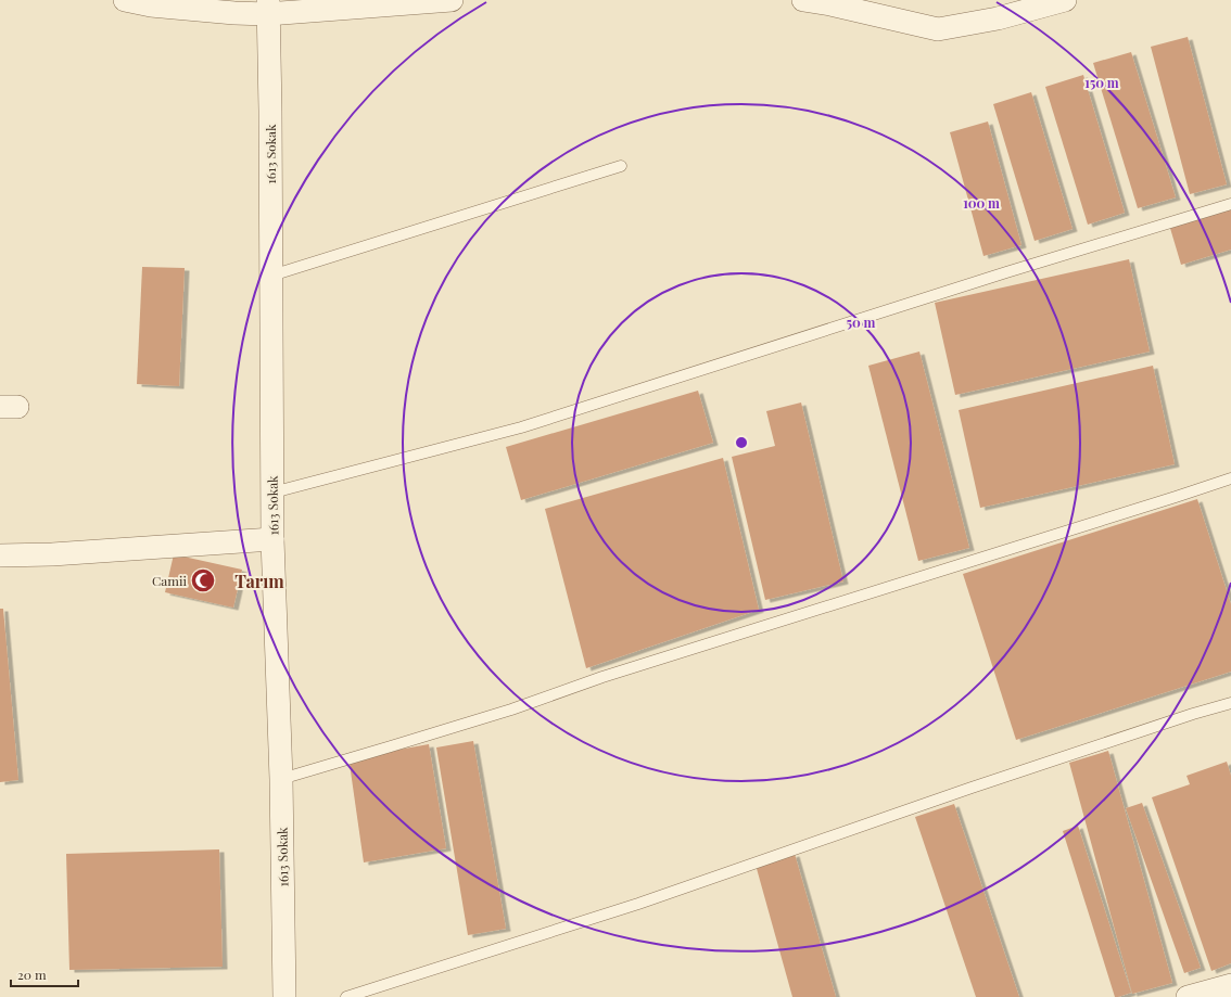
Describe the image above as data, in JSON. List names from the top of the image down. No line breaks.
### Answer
{"streets":{"street":["1613 Sokak"]},"districts":["Tarım"],"places":{"mosque":["Camii"]},"scale_bar":"20 m","rings":["150 m","100 m","50 m"]}
